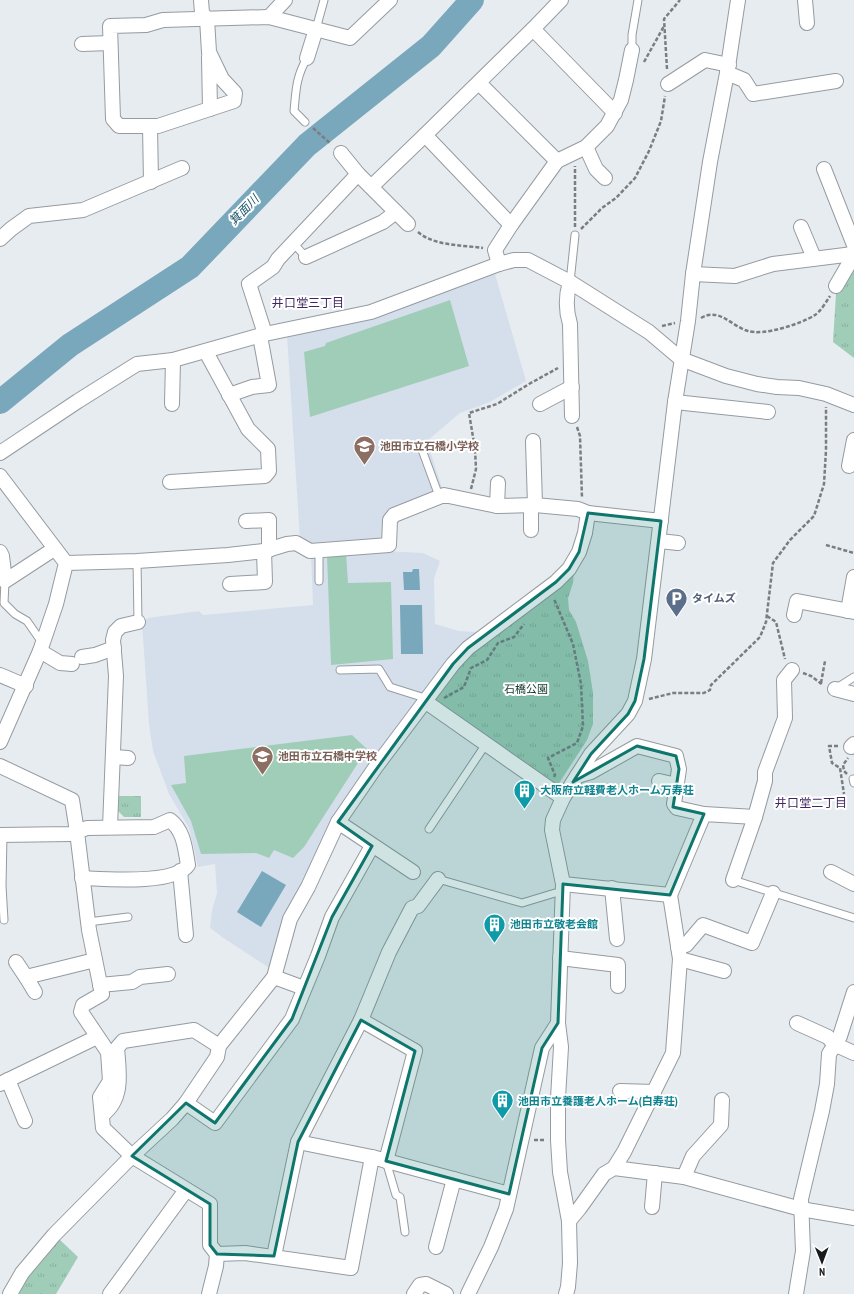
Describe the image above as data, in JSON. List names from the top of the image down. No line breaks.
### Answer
{"districts":["井口堂三丁目","井口堂二丁目"],"water":["箕面川"],"parks":["石橋公園"],"places":{"school or university":["池田市立石橋小学校","池田市立石橋中学校"],"parking":["タイムズ"],"building":["大阪府立軽費老人ホーム万寿荘","池田市立敬老会館","池田市立養護老人ホーム(白寿荘)"]},"north":"bottom"}
